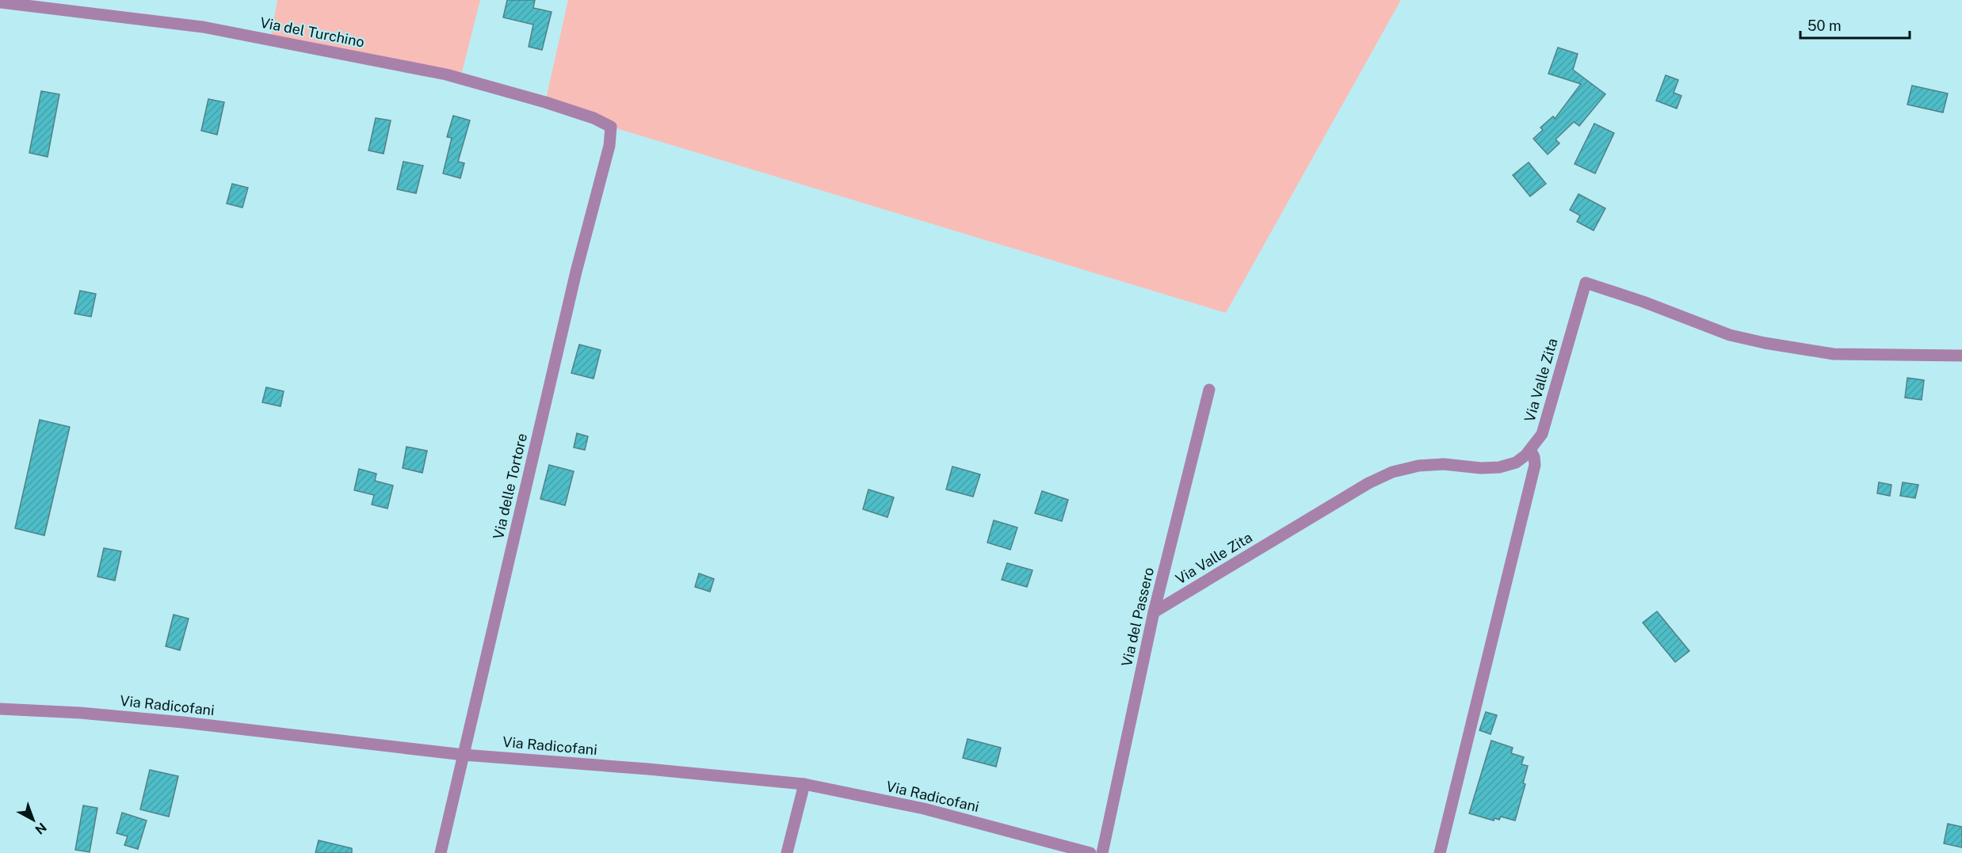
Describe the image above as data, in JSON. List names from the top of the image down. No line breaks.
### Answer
{"streets":{"street":["Via del Turchino","Via Valle Zita","Via delle Tortore","Via del Passero","Via Radicofani"]},"crossings":[["Via del Turchino","Via delle Tortore"],["Via Valle Zita","Via del Passero"],["Via delle Tortore","Via Radicofani"]],"scale_bar":"50 m","north":"bottom right"}
